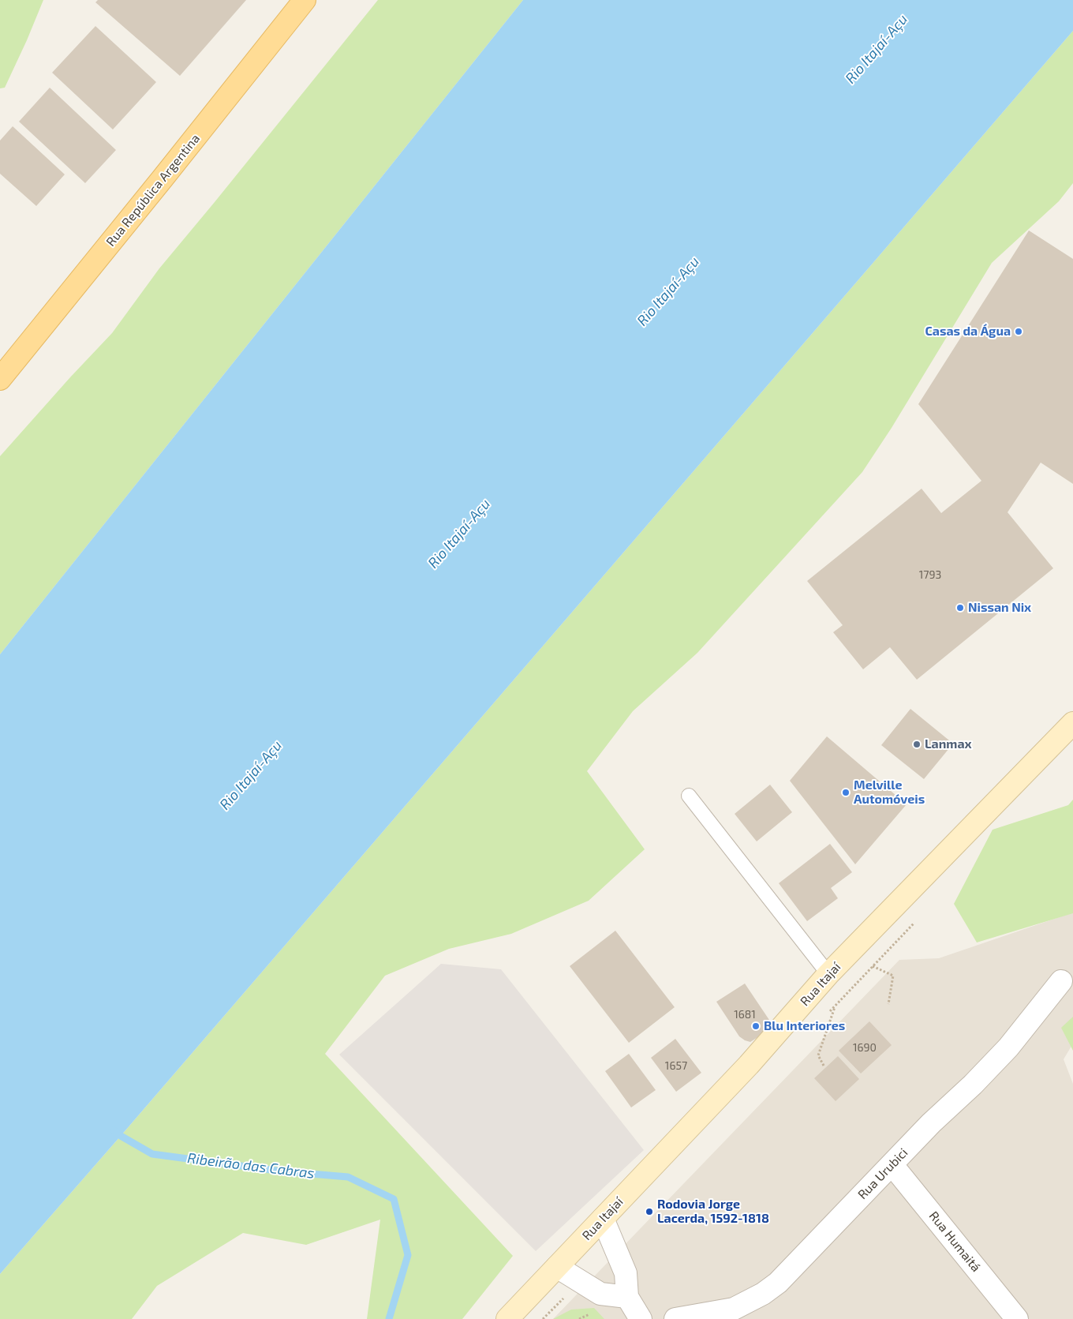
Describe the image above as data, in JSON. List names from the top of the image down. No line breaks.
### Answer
{"streets":{"main road":["Rua República Argentina","Rua Itajaí"],"street":["Rua Urubici","Rua Humaitá"]},"crossings":[["Rua Urubici","Rua Humaitá"]],"water":["Rio Itajaí-Açu","Ribeirão das Cabras"],"places":["Casas da Água","Nissan Nix","Lanmax","Melville Automóveis","Blu Interiores","Rodovia Jorge Lacerda, 1592-1818"],"house_numbers":["1793","1681","1690","1657"]}
